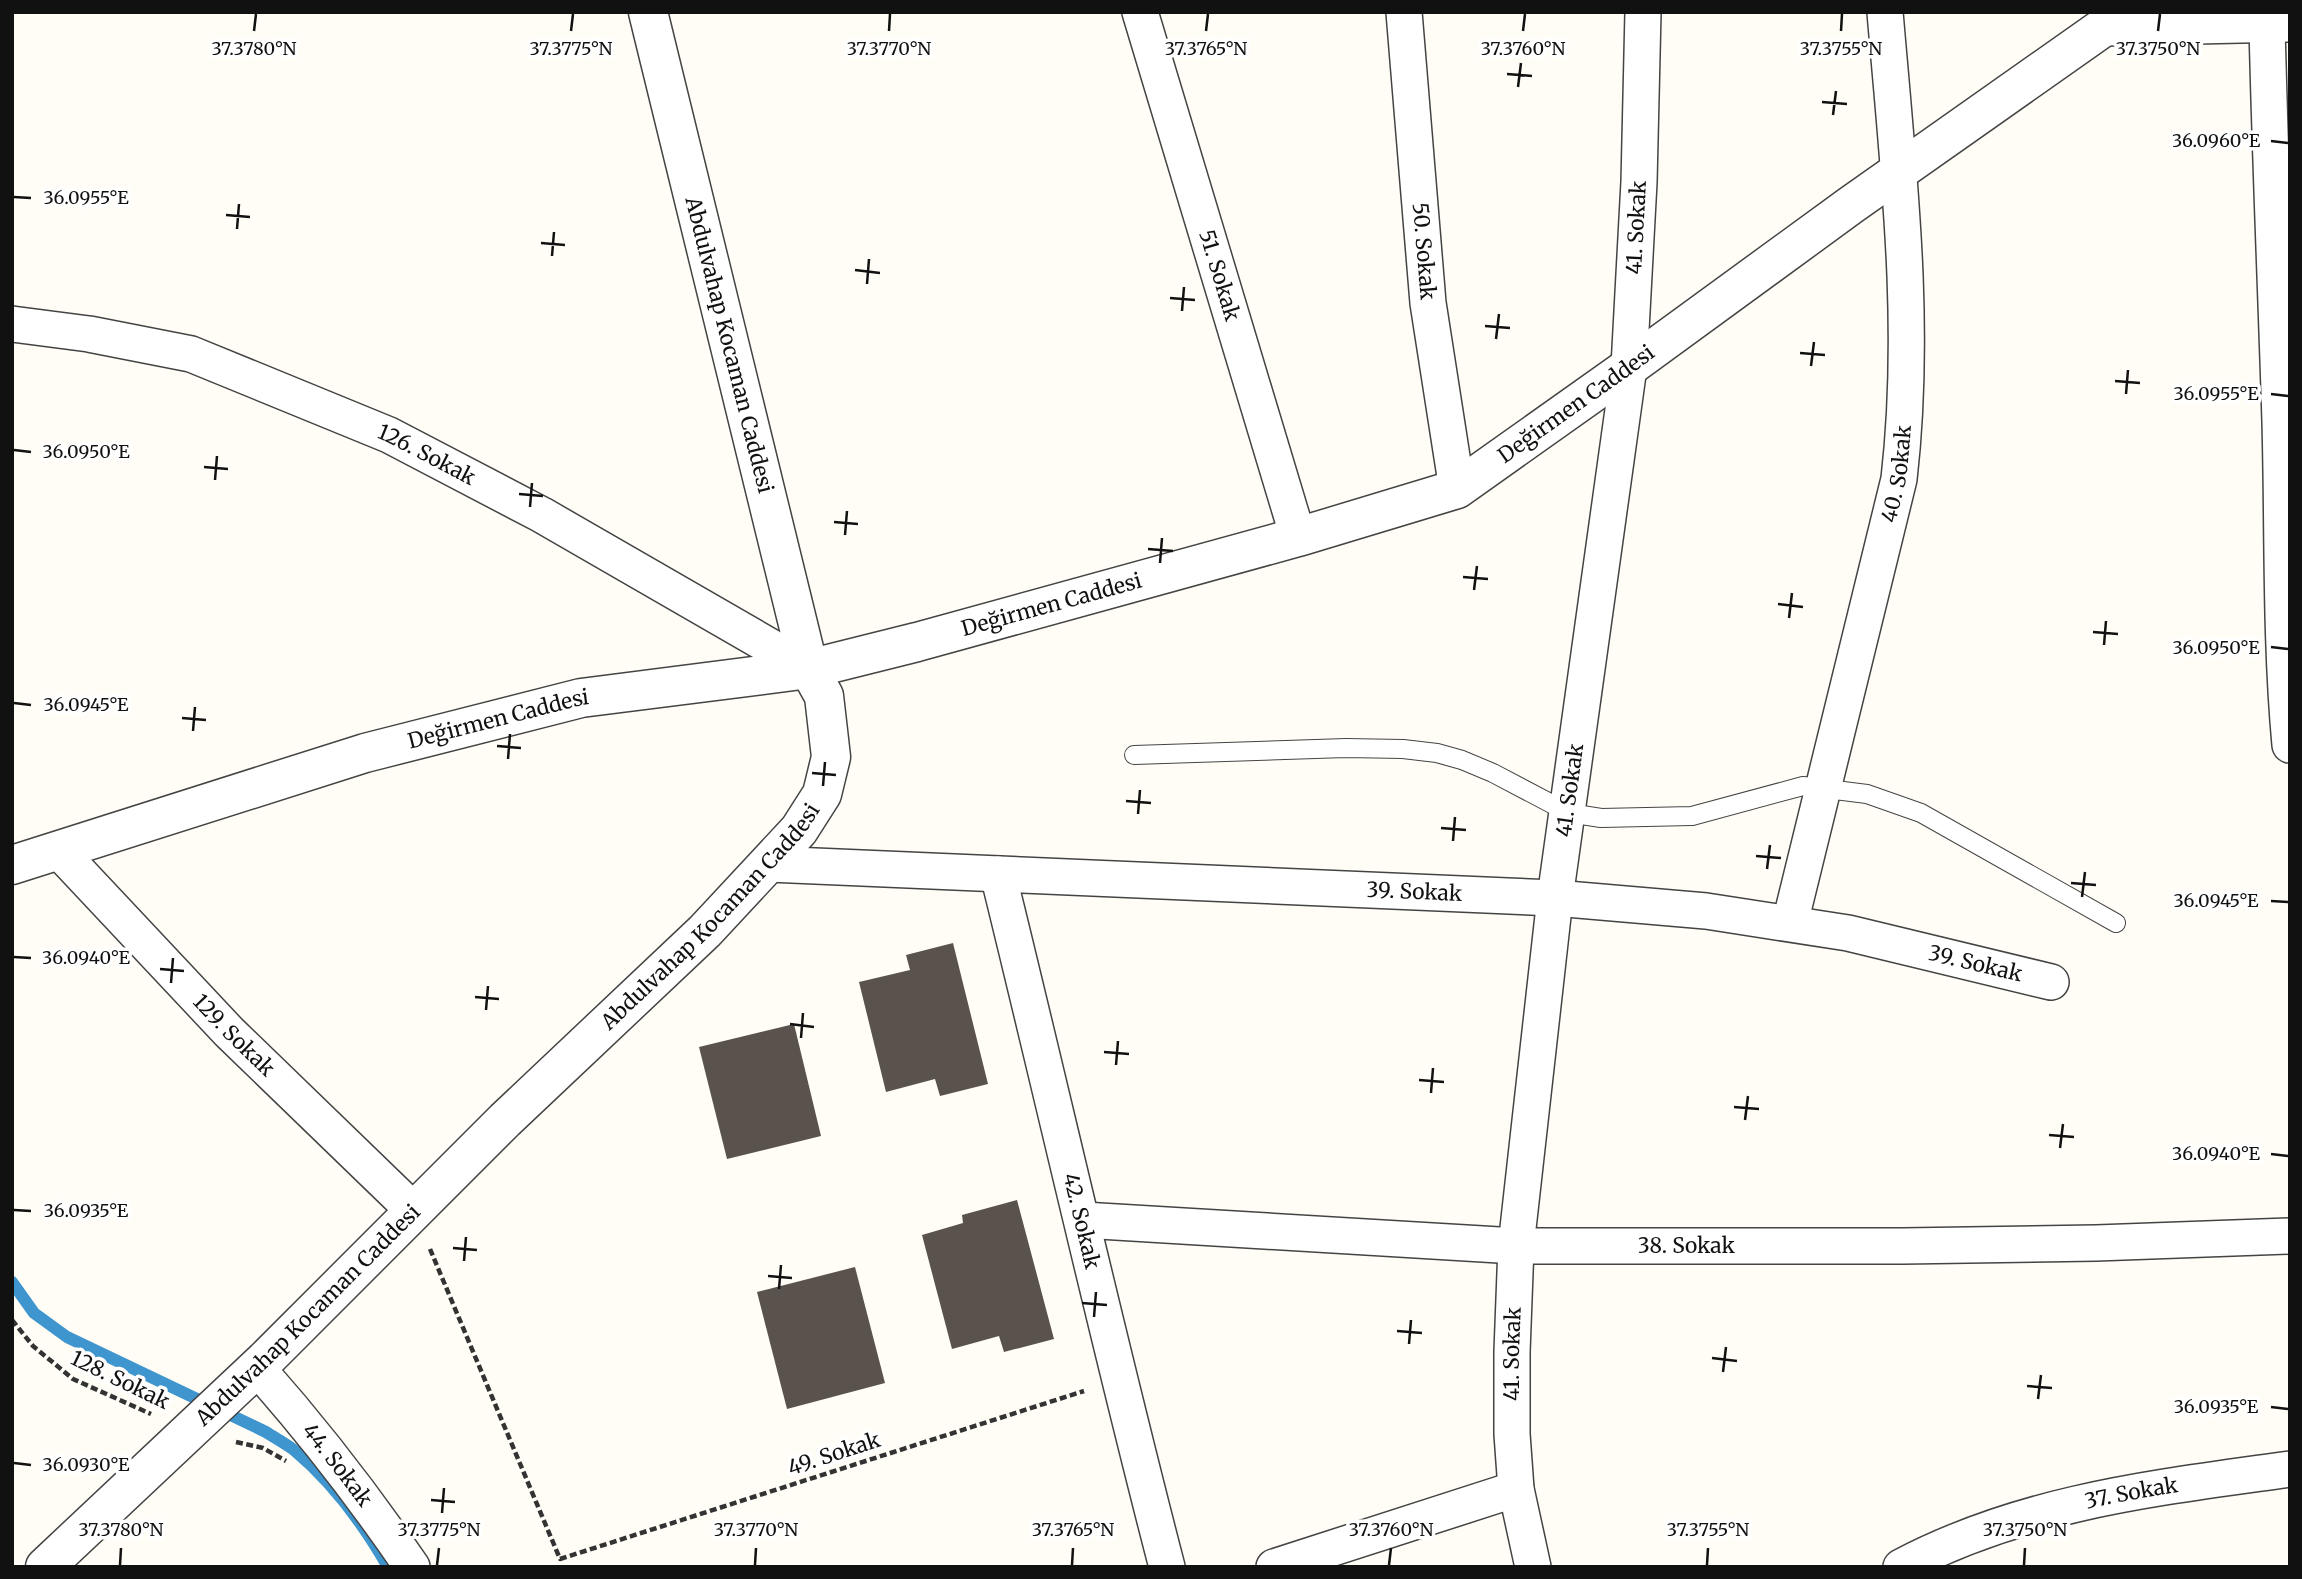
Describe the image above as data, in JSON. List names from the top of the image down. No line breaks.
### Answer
{"streets":{"street":["41. Sokak","50. Sokak","51. Sokak","Abdulvahap Kocaman Caddesi","Değirmen Caddesi","126. Sokak","40. Sokak","39. Sokak","129. Sokak","42. Sokak","38. Sokak","44. Sokak","37. Sokak"],"path":["128. Sokak","49. Sokak"]},"crossings":[["41. Sokak","Değirmen Caddesi"],["41. Sokak","39. Sokak"],["41. Sokak","38. Sokak"],["50. Sokak","Değirmen Caddesi"],["51. Sokak","Değirmen Caddesi"],["Abdulvahap Kocaman Caddesi","Değirmen Caddesi"],["Abdulvahap Kocaman Caddesi","126. Sokak"],["Abdulvahap Kocaman Caddesi","39. Sokak"],["Abdulvahap Kocaman Caddesi","129. Sokak"],["Abdulvahap Kocaman Caddesi","128. Sokak"],["Abdulvahap Kocaman Caddesi","49. Sokak"],["Abdulvahap Kocaman Caddesi","44. Sokak"],["Değirmen Caddesi","126. Sokak"],["Değirmen Caddesi","40. Sokak"],["Değirmen Caddesi","129. Sokak"],["40. Sokak","39. Sokak"],["39. Sokak","42. Sokak"],["129. Sokak","49. Sokak"],["42. Sokak","38. Sokak"],["42. Sokak","49. Sokak"]],"coordinates":["37.3780°N","37.3775°N","37.3770°N","37.3765°N","37.3760°N","37.3755°N","37.3750°N","36.0960°E","36.0955°E","36.0950°E","36.0945°E","36.0940°E","36.0935°E","36.0930°E"]}
